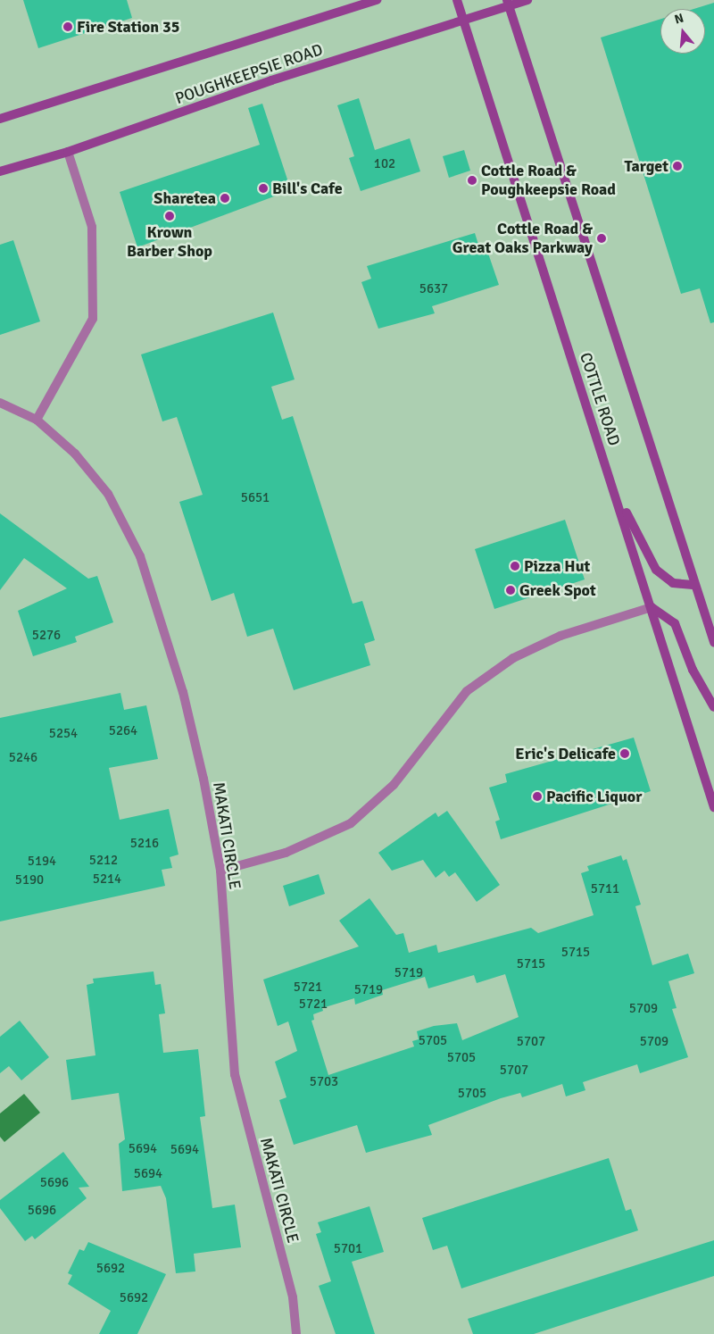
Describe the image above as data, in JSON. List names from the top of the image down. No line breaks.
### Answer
{"streets":{"main road":["POUGHKEEPSIE ROAD","COTTLE ROAD"],"street":["MAKATI CIRCLE"]},"crossings":[["POUGHKEEPSIE ROAD","COTTLE ROAD"]],"places":["Fire Station 35","Target","Cottle Road & Poughkeepsie Road","Bill's Cafe","Sharetea","Krown Barber Shop","Cottle Road & Great Oaks Parkway","Pizza Hut","Greek Spot","Eric's Delicafe","Pacific Liquor"],"house_numbers":["102","5637","5651","5276","5264","5254","5246","5216","5212","5194","5214","5190","5711","5715","5715","5719","5721","5719","5721","5709","5705","5707","5709","5705","5707","5703","5705","5694","5694","5694","5696","5696","5701","5692","5692"],"north":"top"}
